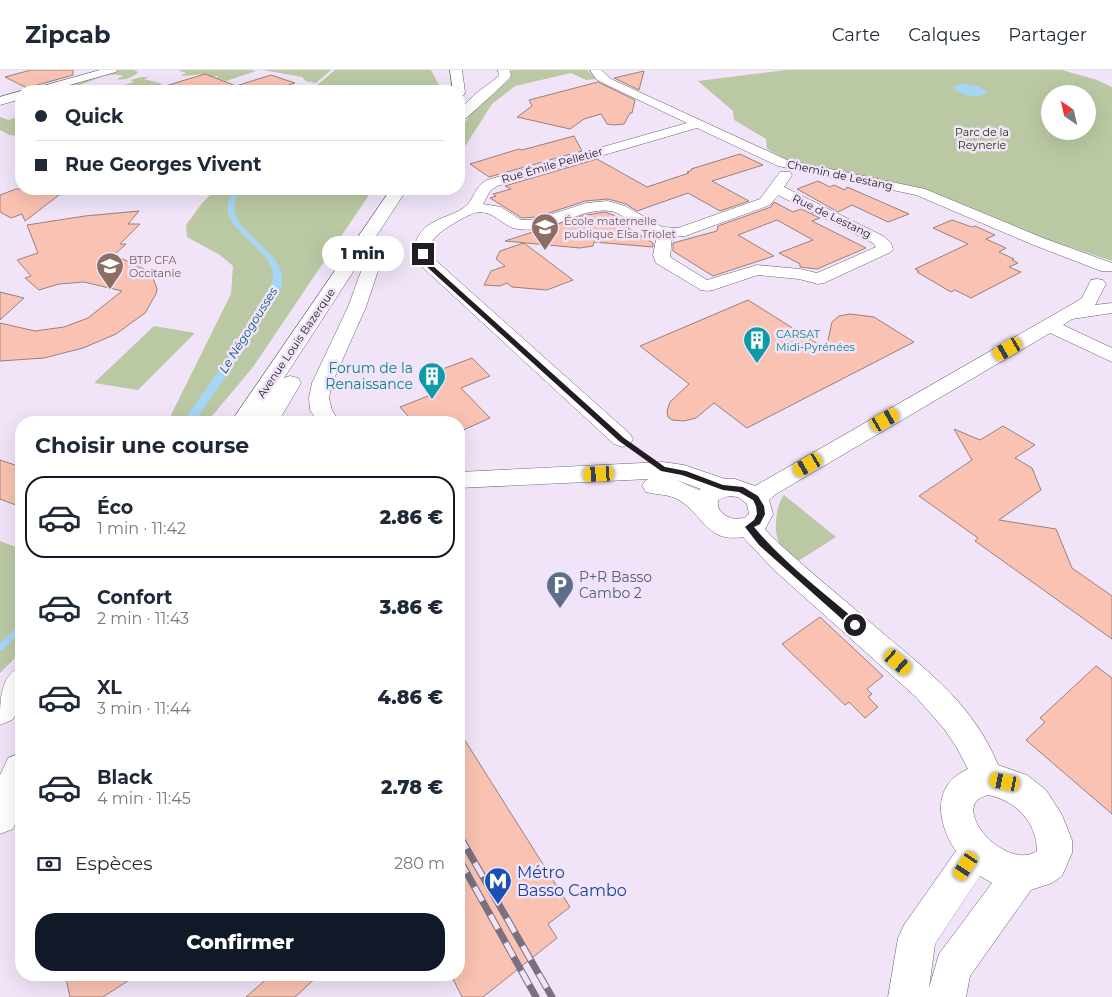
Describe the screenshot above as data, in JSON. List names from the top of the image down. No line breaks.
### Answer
{"streets":{"main road":["Avenue Louis Bazerque"],"street":["Rue Émile Pelletier","Chemin de Lestang","Rue de Lestang"]},"crossings":[["Rue Émile Pelletier","Chemin de Lestang"]],"water":["Le Négogousses"],"parks":["Parc de la Reynerie"],"places":{"school or university":["École maternelle publique Elsa Triolet","BTP CFA Occitanie"],"building":["CARSAT Midi-Pyrénées","Forum de la Renaissance"],"parking":["P+R Basso Cambo 2"],"metro station":["Métro Basso Cambo"]},"north":"top left","page":{"header":"Zipcab","nav":["Carte","Calques","Partager"],"banner":["Quick","Rue Georges Vivent"],"bubble":"1 min","heading":"Choisir une course","list":[{"name":"Éco","note":"1 min · 11:42","value":"2.86 €"},{"name":"Confort","note":"2 min · 11:43","value":"3.86 €"},{"name":"XL","note":"3 min · 11:44","value":"4.86 €"},{"name":"Black","note":"4 min · 11:45","value":"2.78 €"}],"pay":["Espèces","280 m"],"buttons":"Confirmer"}}
